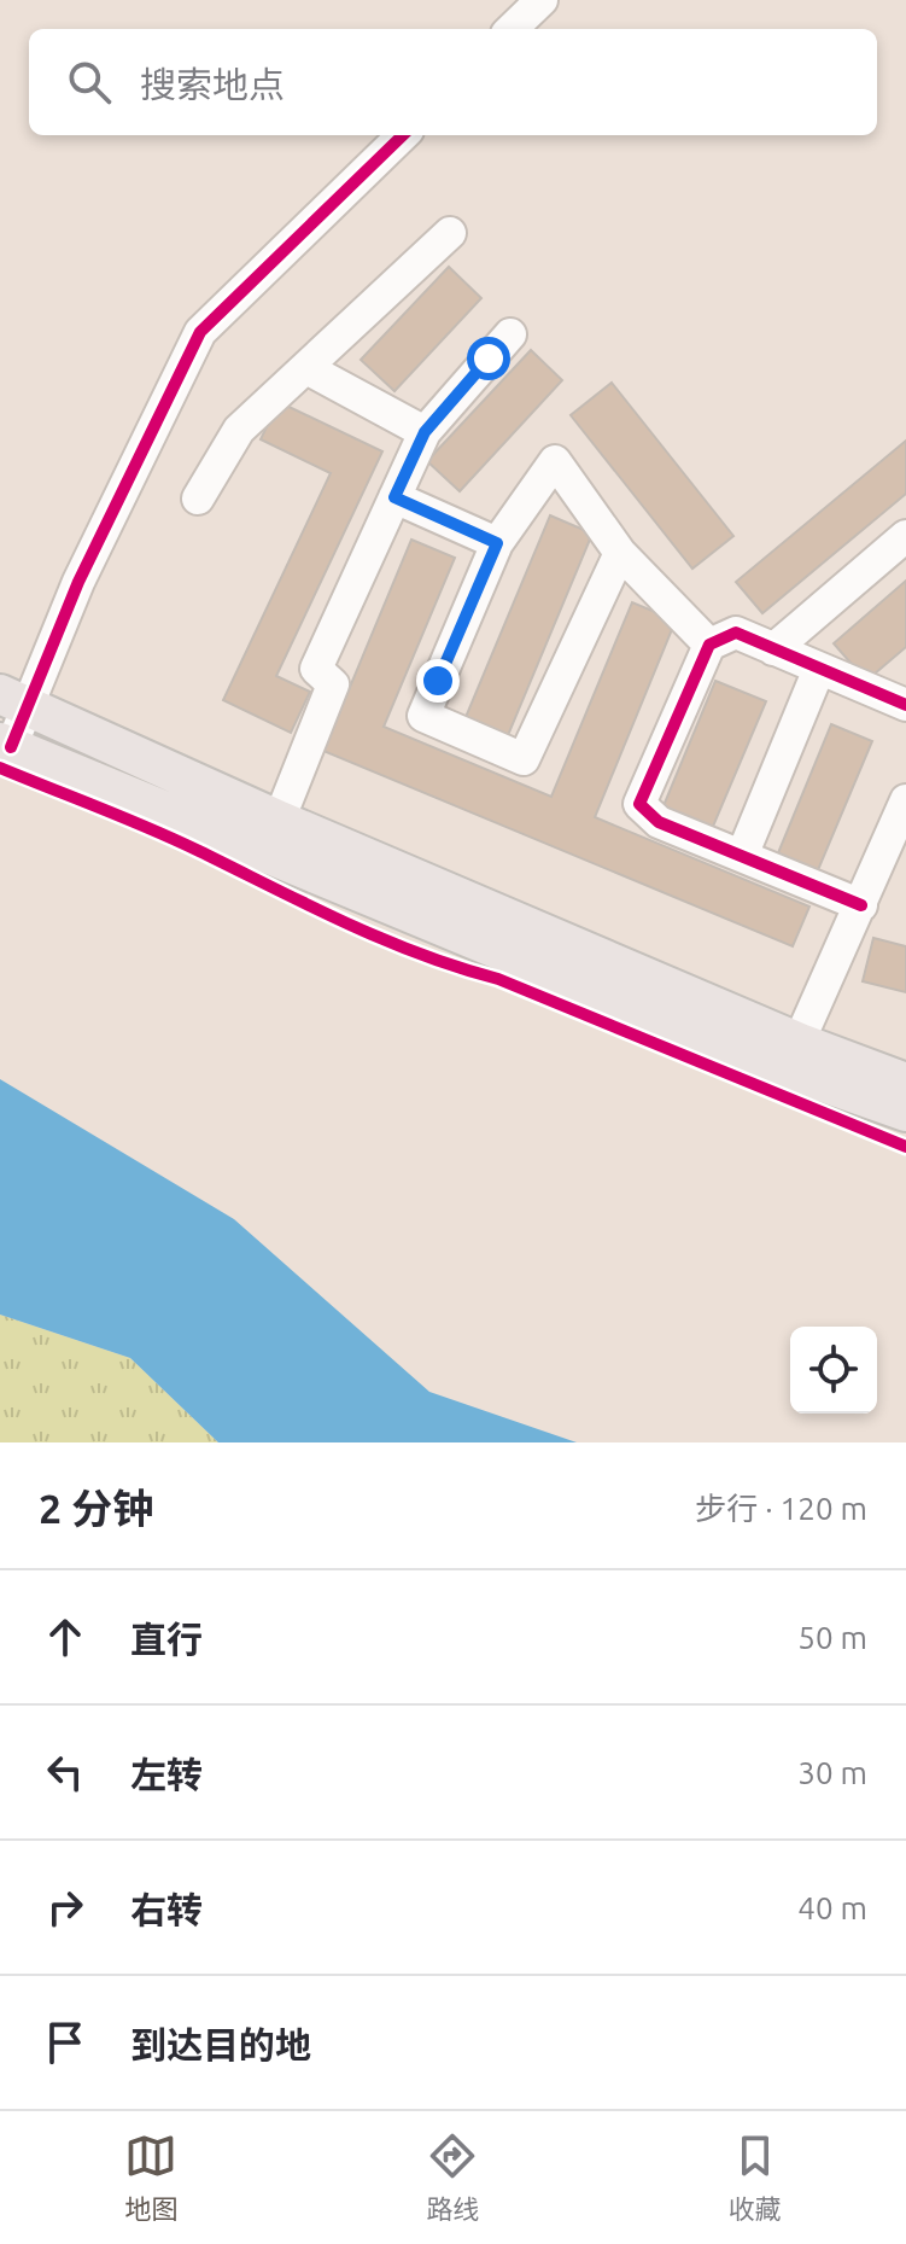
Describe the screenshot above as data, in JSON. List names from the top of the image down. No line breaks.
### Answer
{"page":{"search":"搜索地点","heading":["2 分钟","步行 · 120 m"],"list":[["直行","50 m"],["左转","30 m"],["右转","40 m"],"到达目的地"],"nav":["地图","路线","收藏"]}}
